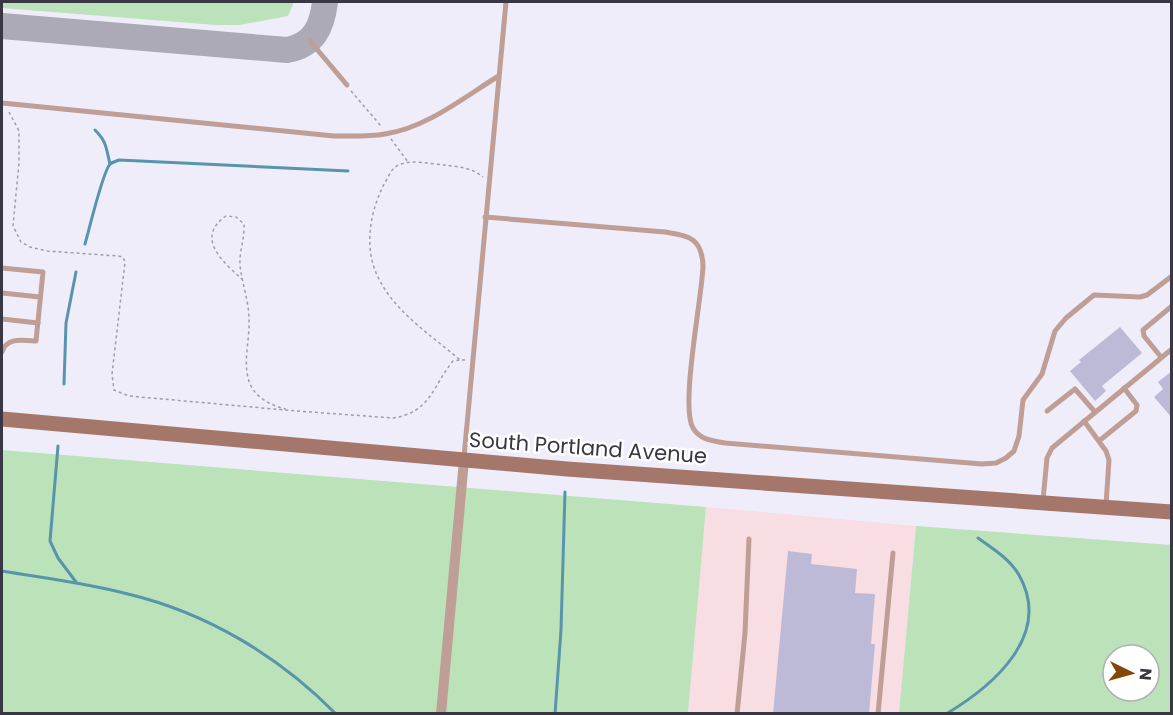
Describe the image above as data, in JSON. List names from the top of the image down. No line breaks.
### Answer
{"streets":{"main road":["South Portland Avenue"]},"north":"right"}
